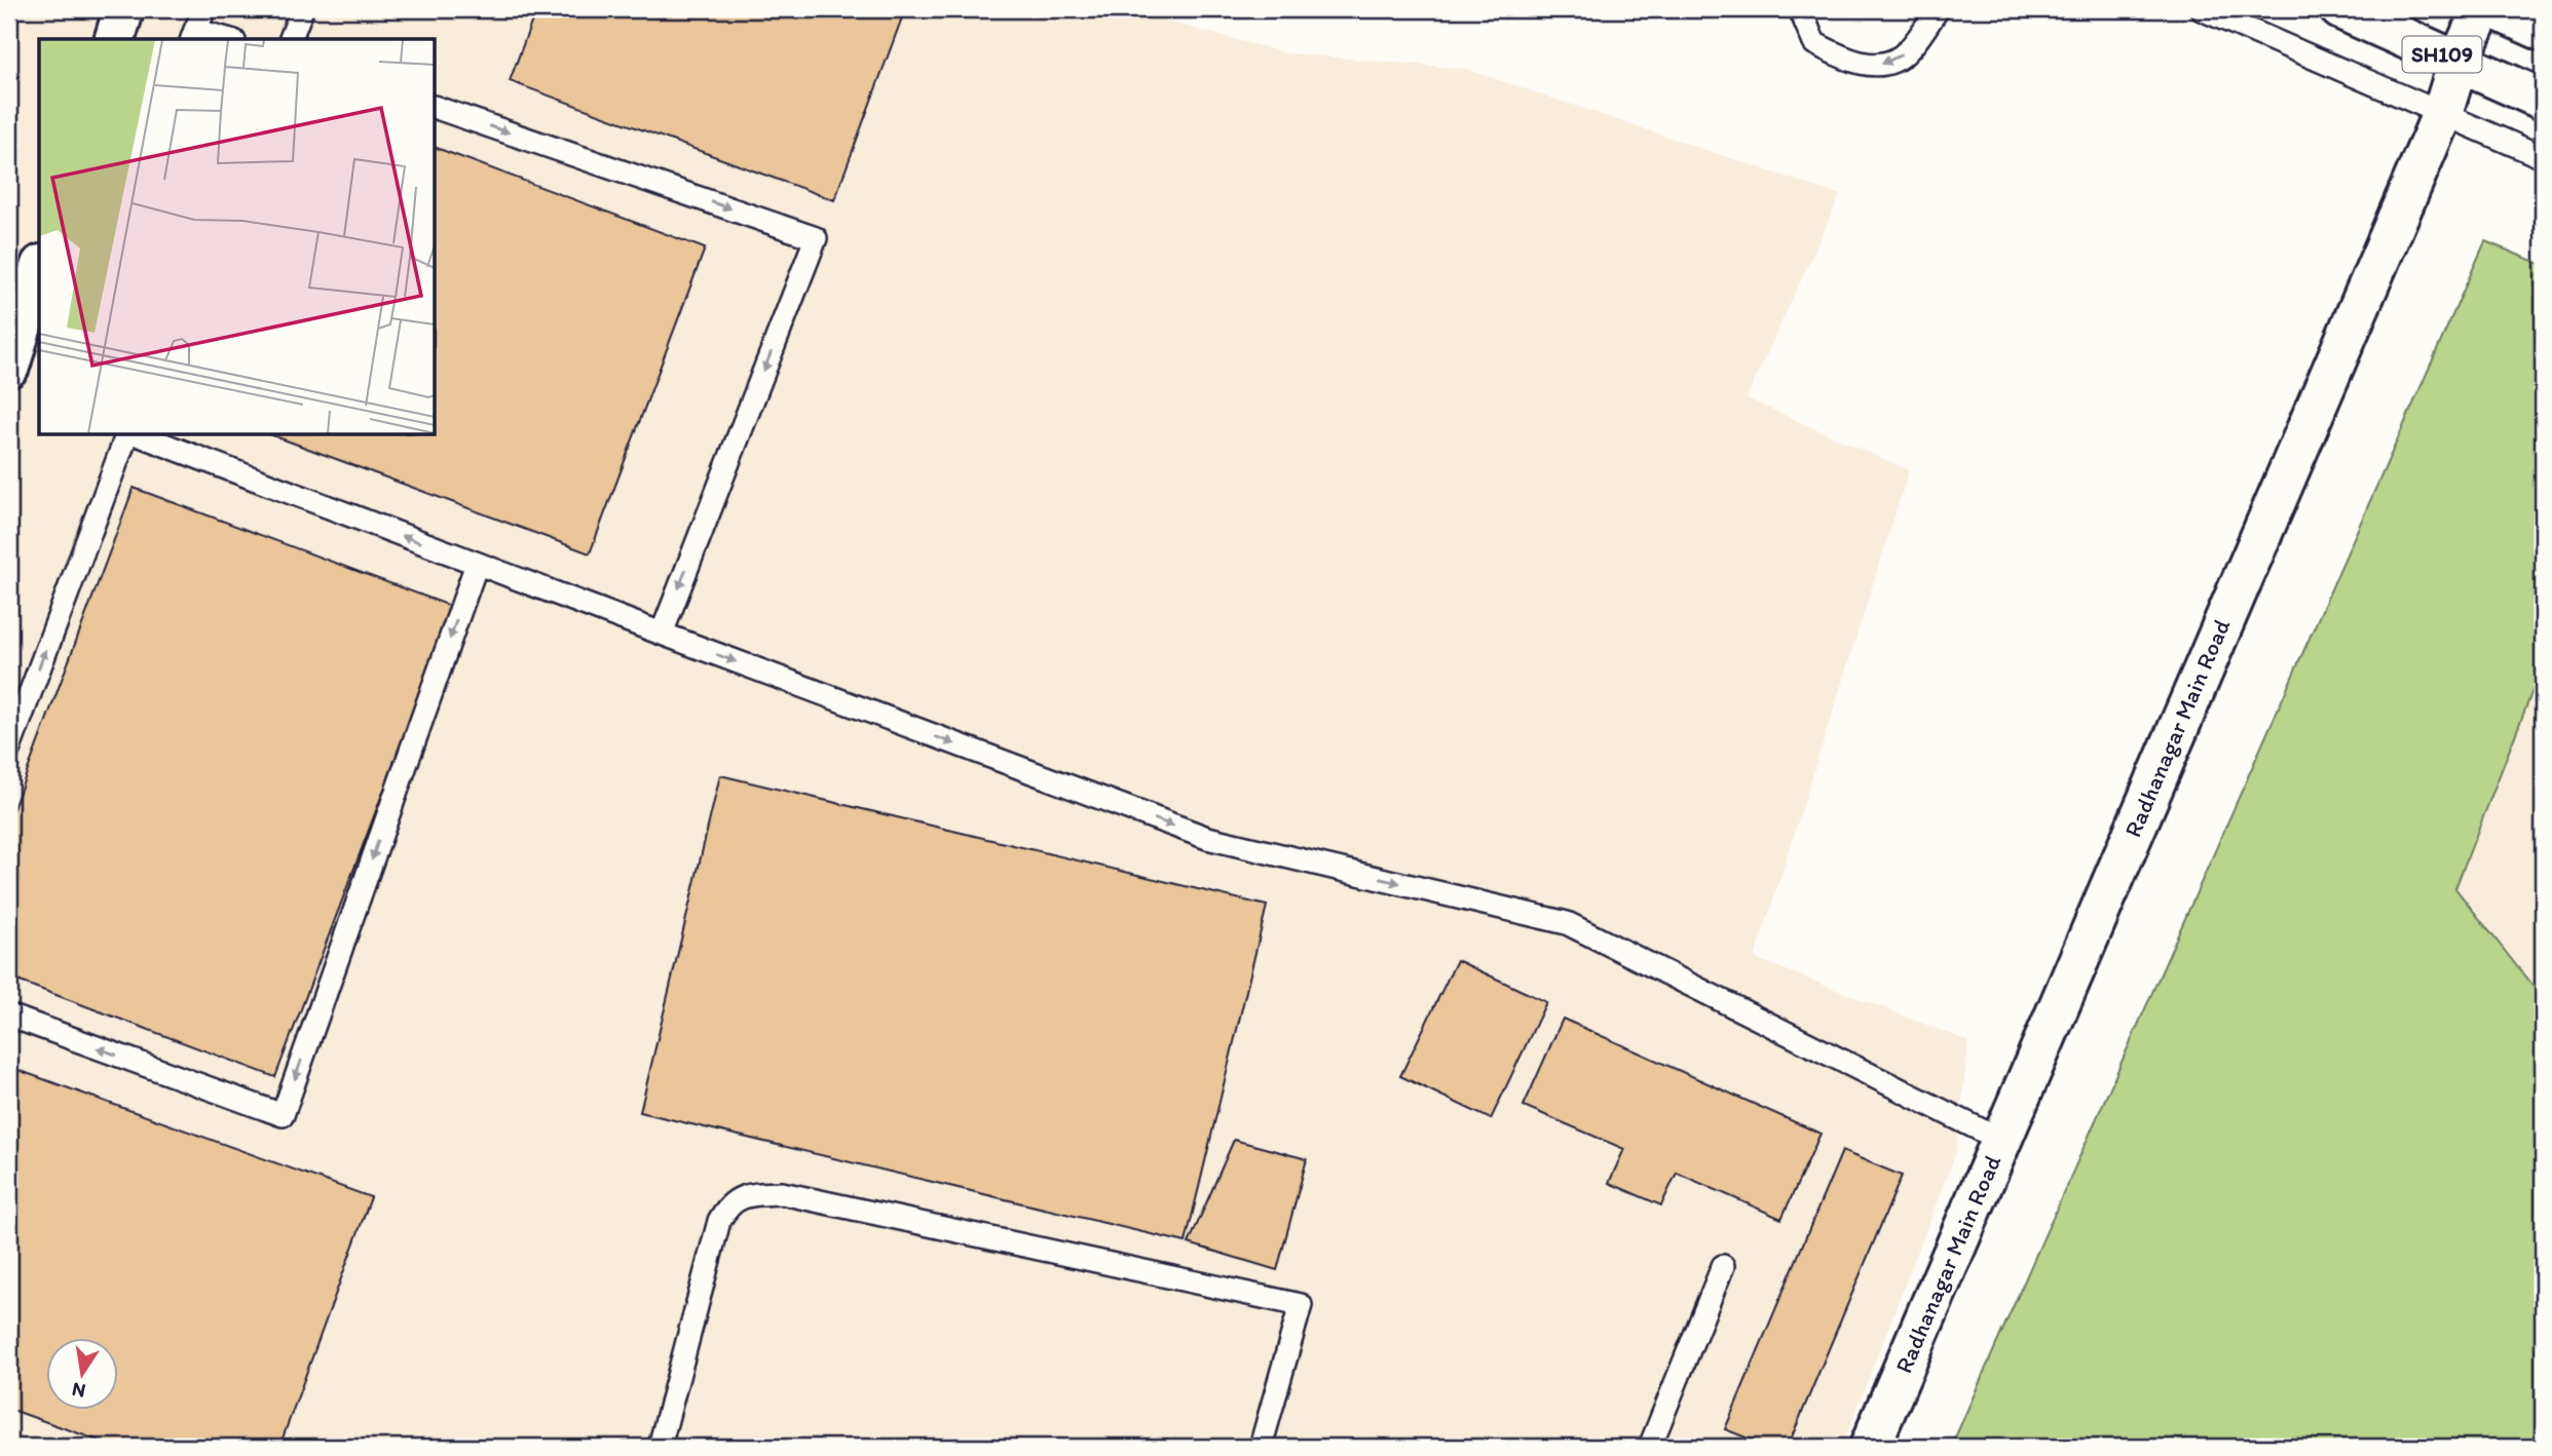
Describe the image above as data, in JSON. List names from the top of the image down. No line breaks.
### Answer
{"streets":{"street":["SH109","Radhanagar Main Road"]},"crossings":[["SH109","Radhanagar Main Road"]],"north":"bottom"}
